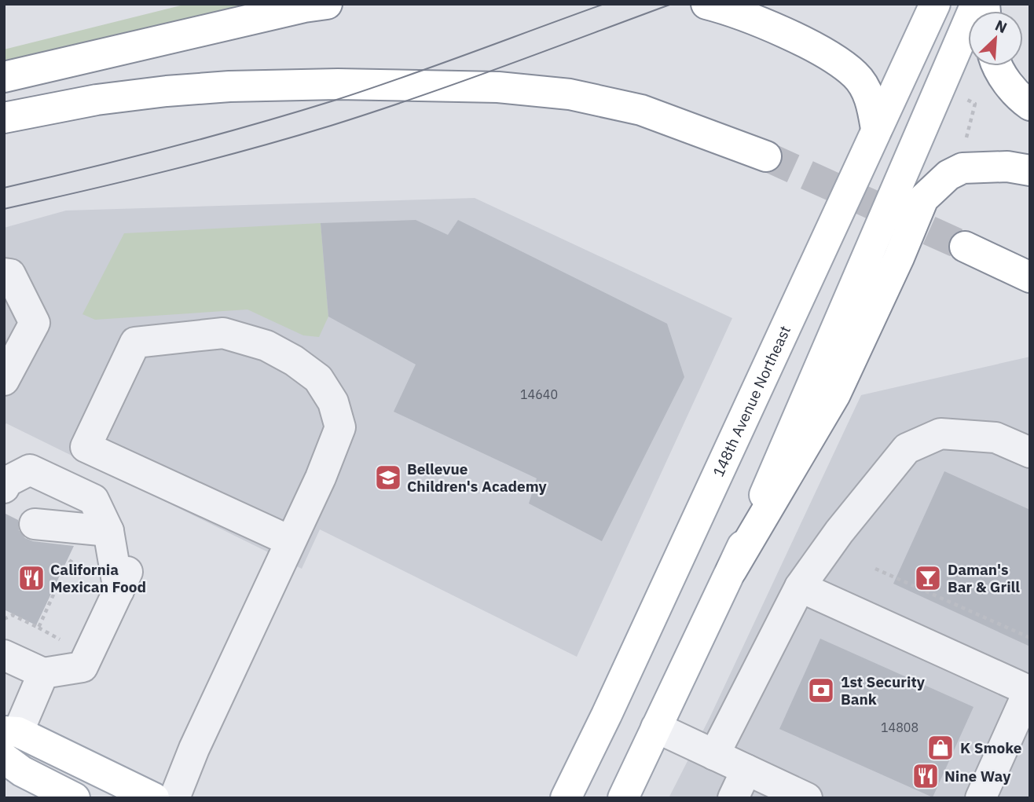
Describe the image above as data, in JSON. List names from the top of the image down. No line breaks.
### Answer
{"streets":{"main road":["148th Avenue Northeast"]},"places":{"school or university":["Bellevue Children's Academy"],"restaurant":["California Mexican Food","Nine Way"],"bar":["Daman's Bar & Grill"],"bank":["1st Security Bank"],"shop":["K Smoke"]},"house_numbers":["14640","14808"],"north":"top right"}
